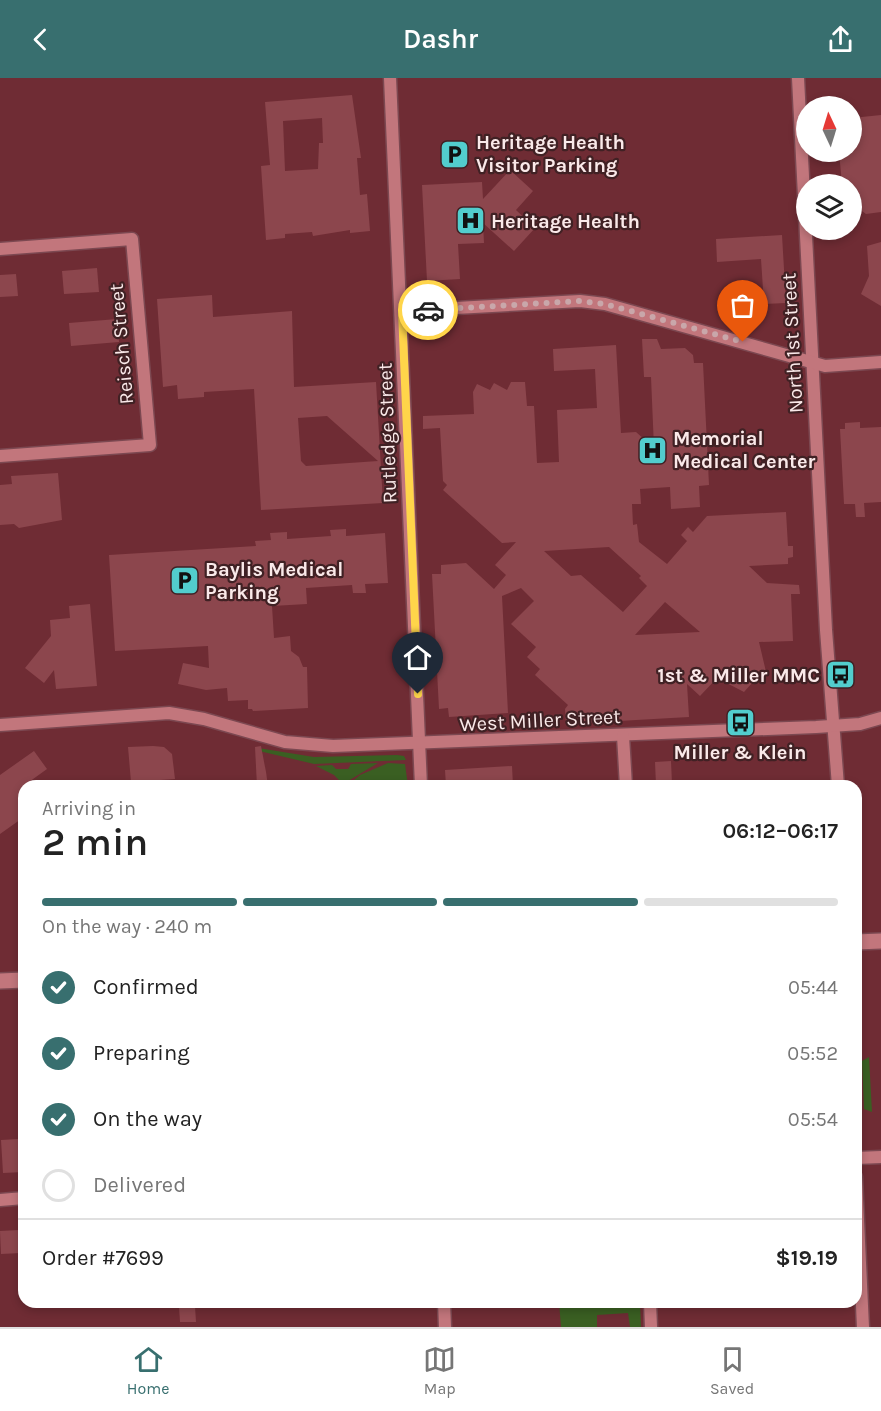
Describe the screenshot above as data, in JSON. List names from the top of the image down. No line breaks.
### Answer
{"streets":{"street":["North 1st Street","Reisch Street","Rutledge Street","West Miller Street"]},"crossings":[["North 1st Street","West Miller Street"],["Rutledge Street","West Miller Street"]],"places":{"parking":["Heritage Health Visitor Parking","Baylis Medical Parking"],"hospital":["Heritage Health","Memorial Medical Center"],"bus stop":["1st & Miller MMC","Miller & Klein"]},"north":"top","page":{"header":"Dashr","heading":["2 min","Arriving in","06:12–06:17"],"panel":["Order #7699","$19.19"],"bar":"On the way · 240 m","list":[["Confirmed","05:44"],["Preparing","05:52"],["On the way","05:54"],"Delivered"],"tabs":["Home","Map","Saved"]}}
